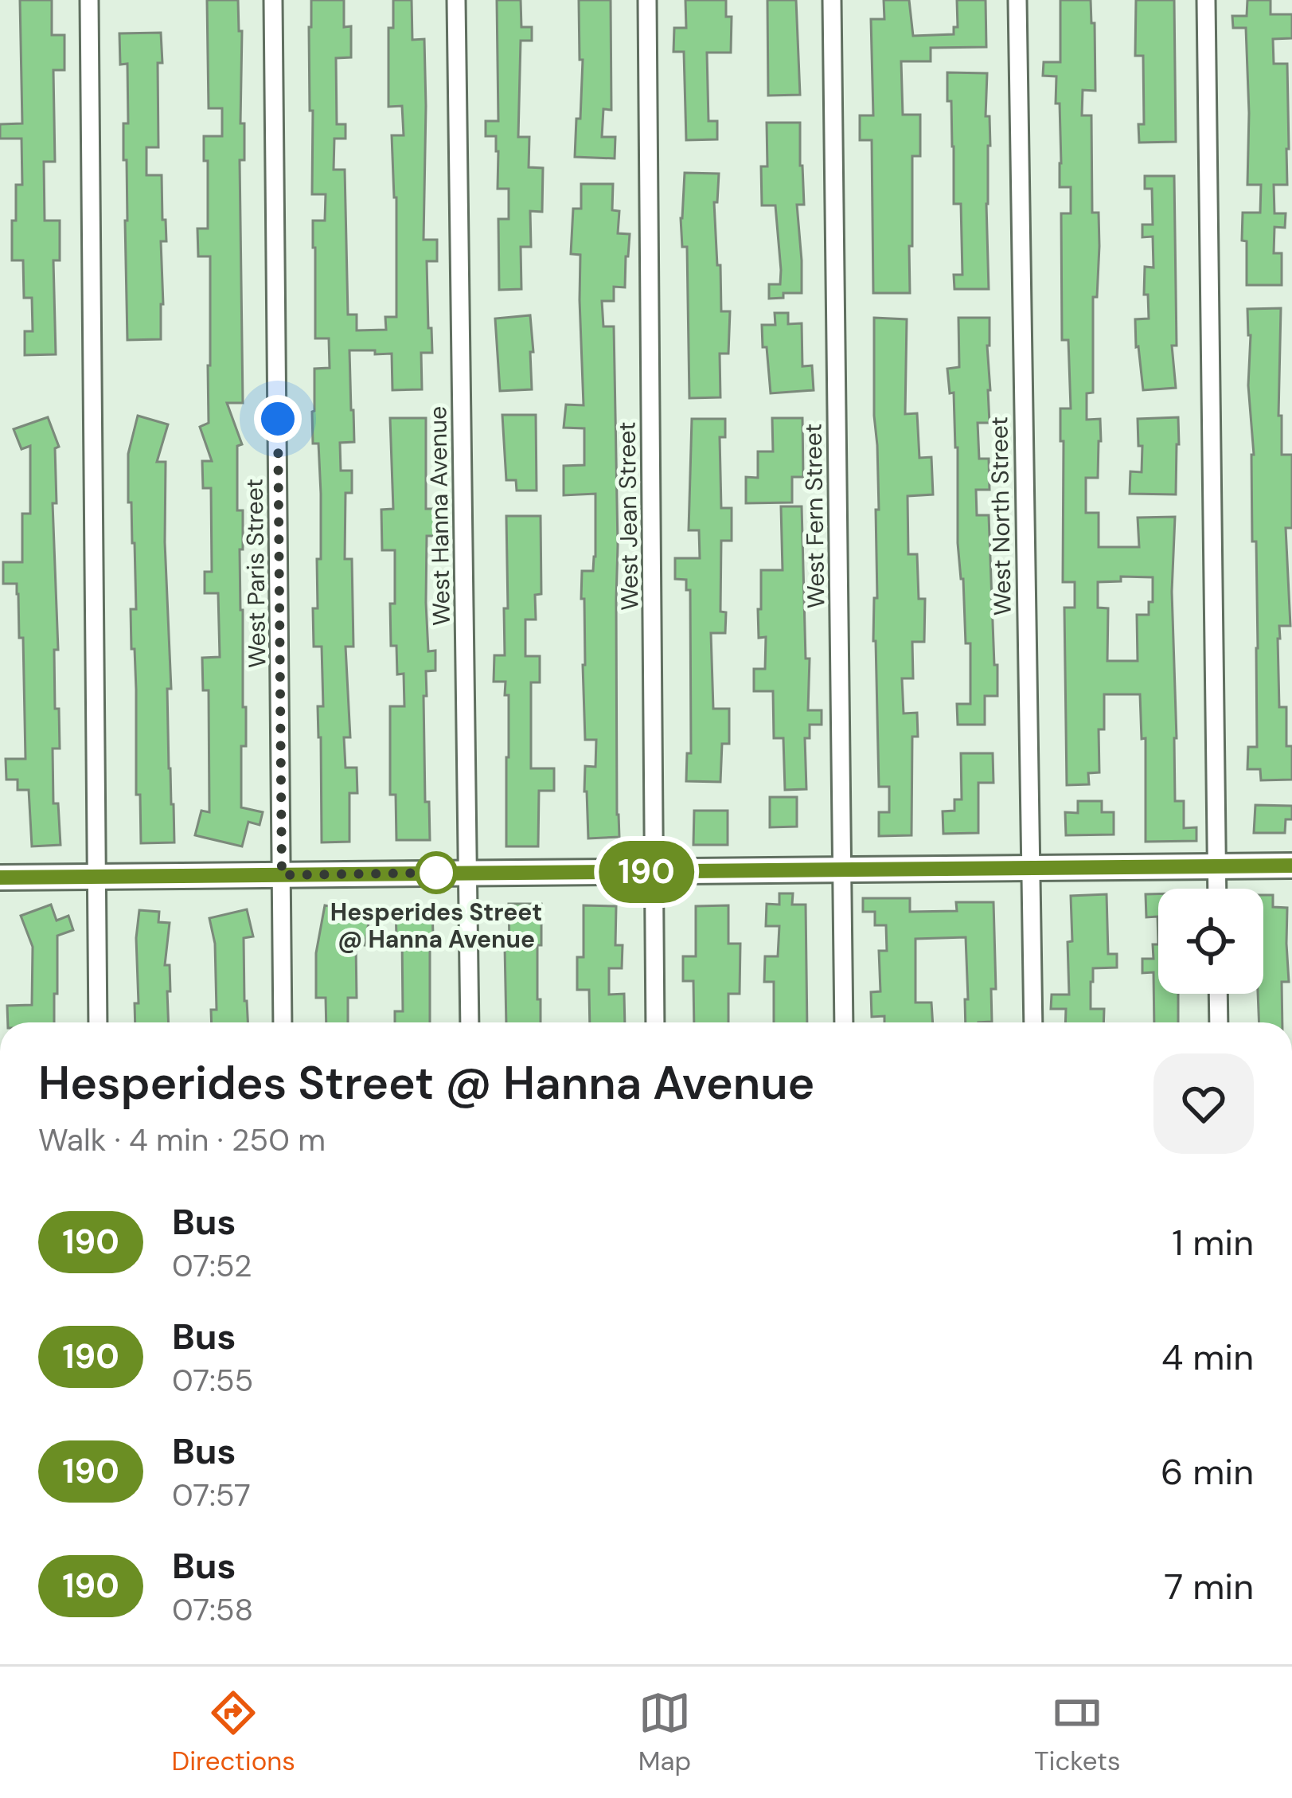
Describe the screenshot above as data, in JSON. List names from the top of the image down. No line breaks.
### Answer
{"streets":{"street":["West Hanna Avenue","West Jean Street","West Fern Street","West North Street","West Paris Street"]},"places":["Hesperides Street @ Hanna Avenue"],"lines":["bus line 190"],"page":{"on_map":"190","heading":["Hesperides Street @ Hanna Avenue","Walk · 4 min · 250 m"],"list":[{"mark":"190","name":"Bus","note":"07:52","value":"1 min"},{"mark":"190","name":"Bus","note":"07:55","value":"4 min"},{"mark":"190","name":"Bus","note":"07:57","value":"6 min"},{"mark":"190","name":"Bus","note":"07:58","value":"7 min"}],"tabs":["Directions","Map","Tickets"]}}
